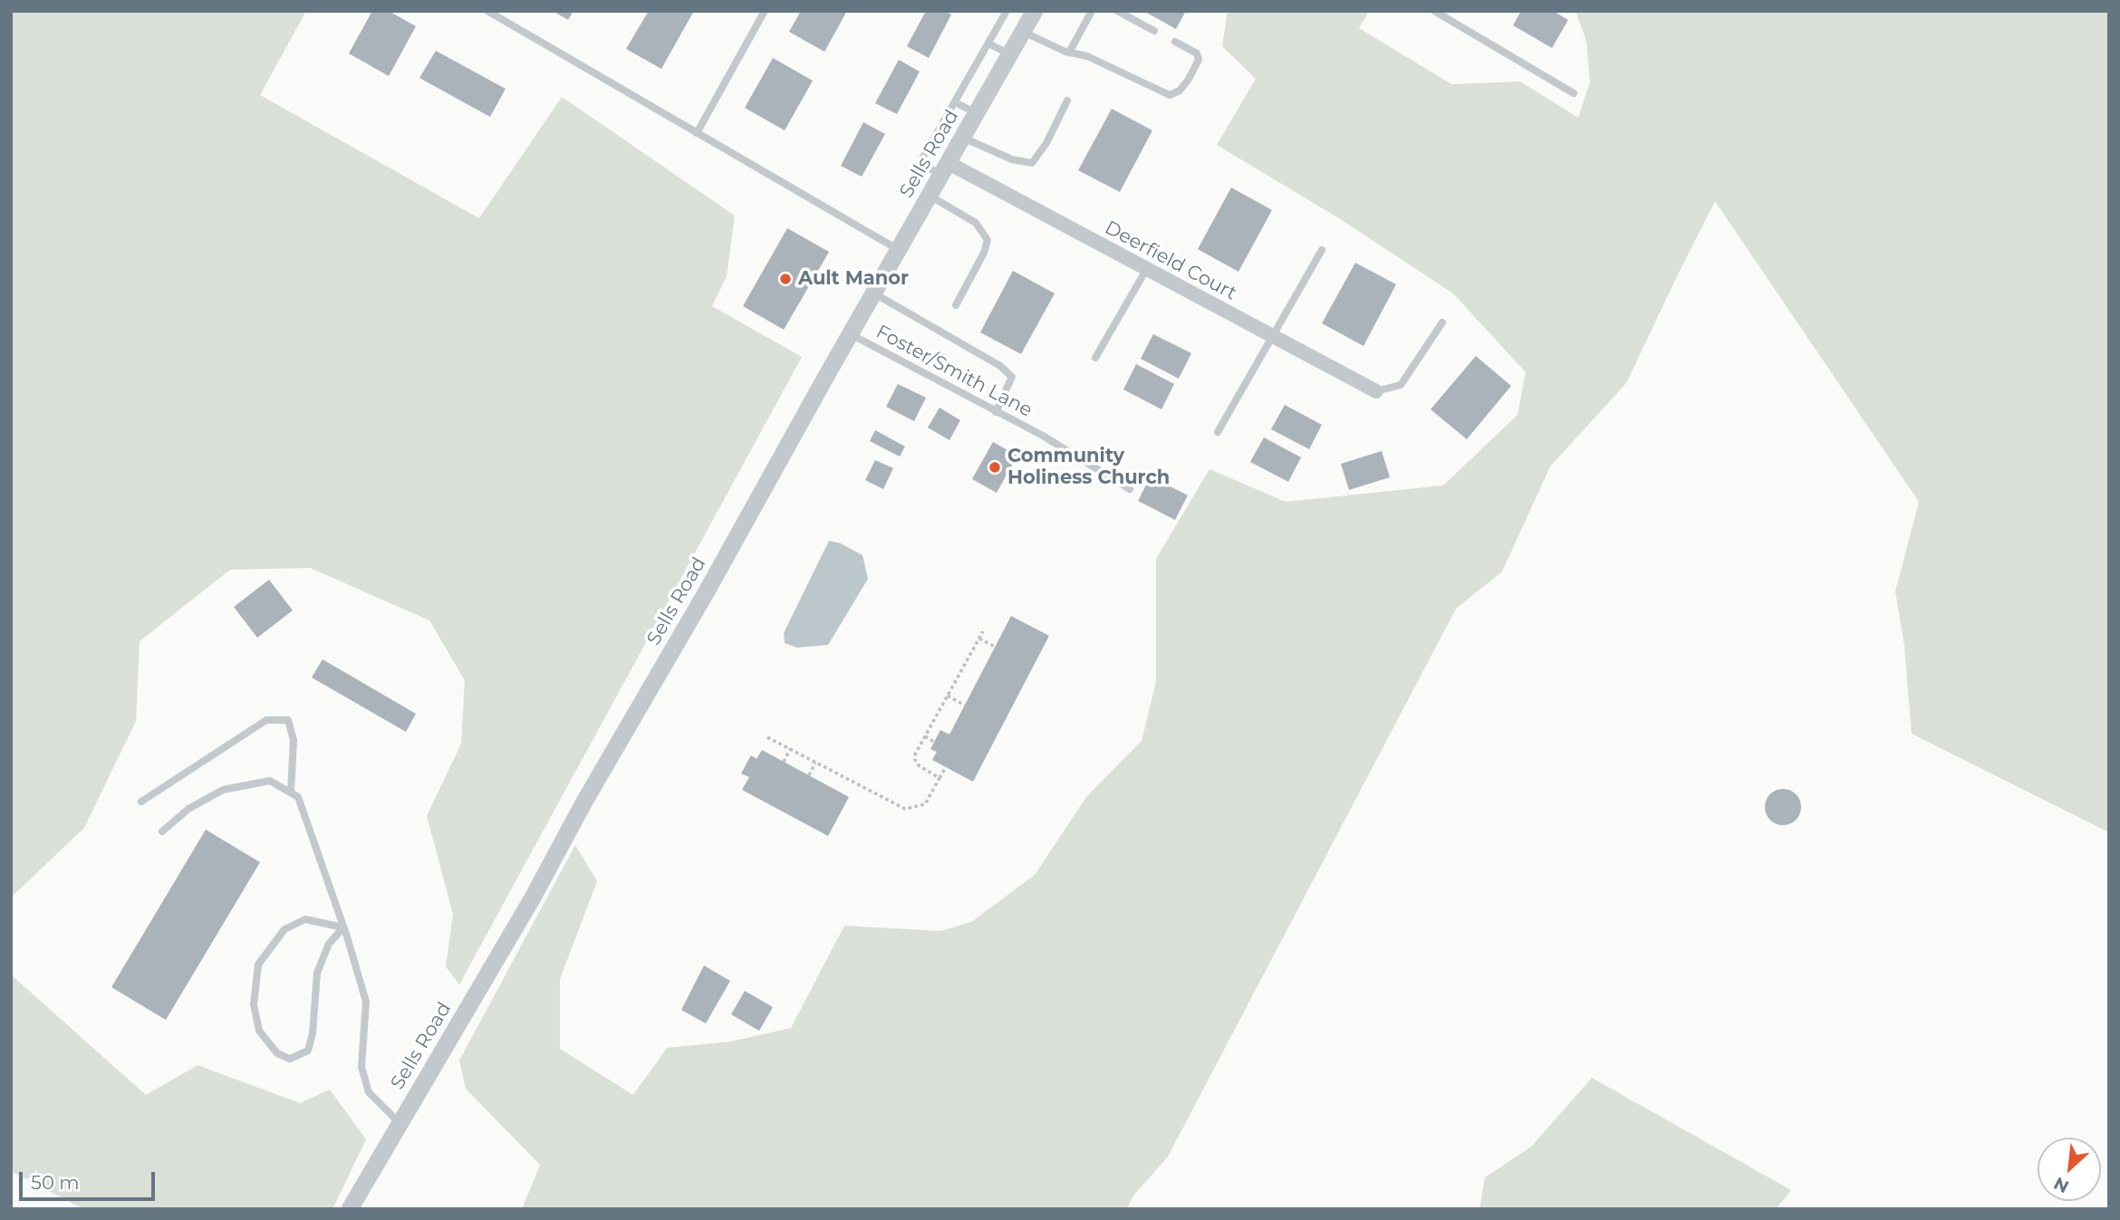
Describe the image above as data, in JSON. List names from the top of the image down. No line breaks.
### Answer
{"streets":{"street":["Sells Road","Deerfield Court"],"lane":["Foster/Smith Lane"]},"crossings":[["Sells Road","Deerfield Court"],["Sells Road","Foster/Smith Lane"]],"places":["Ault Manor","Community Holiness Church"],"scale_bar":"50 m","north":"bottom left"}
